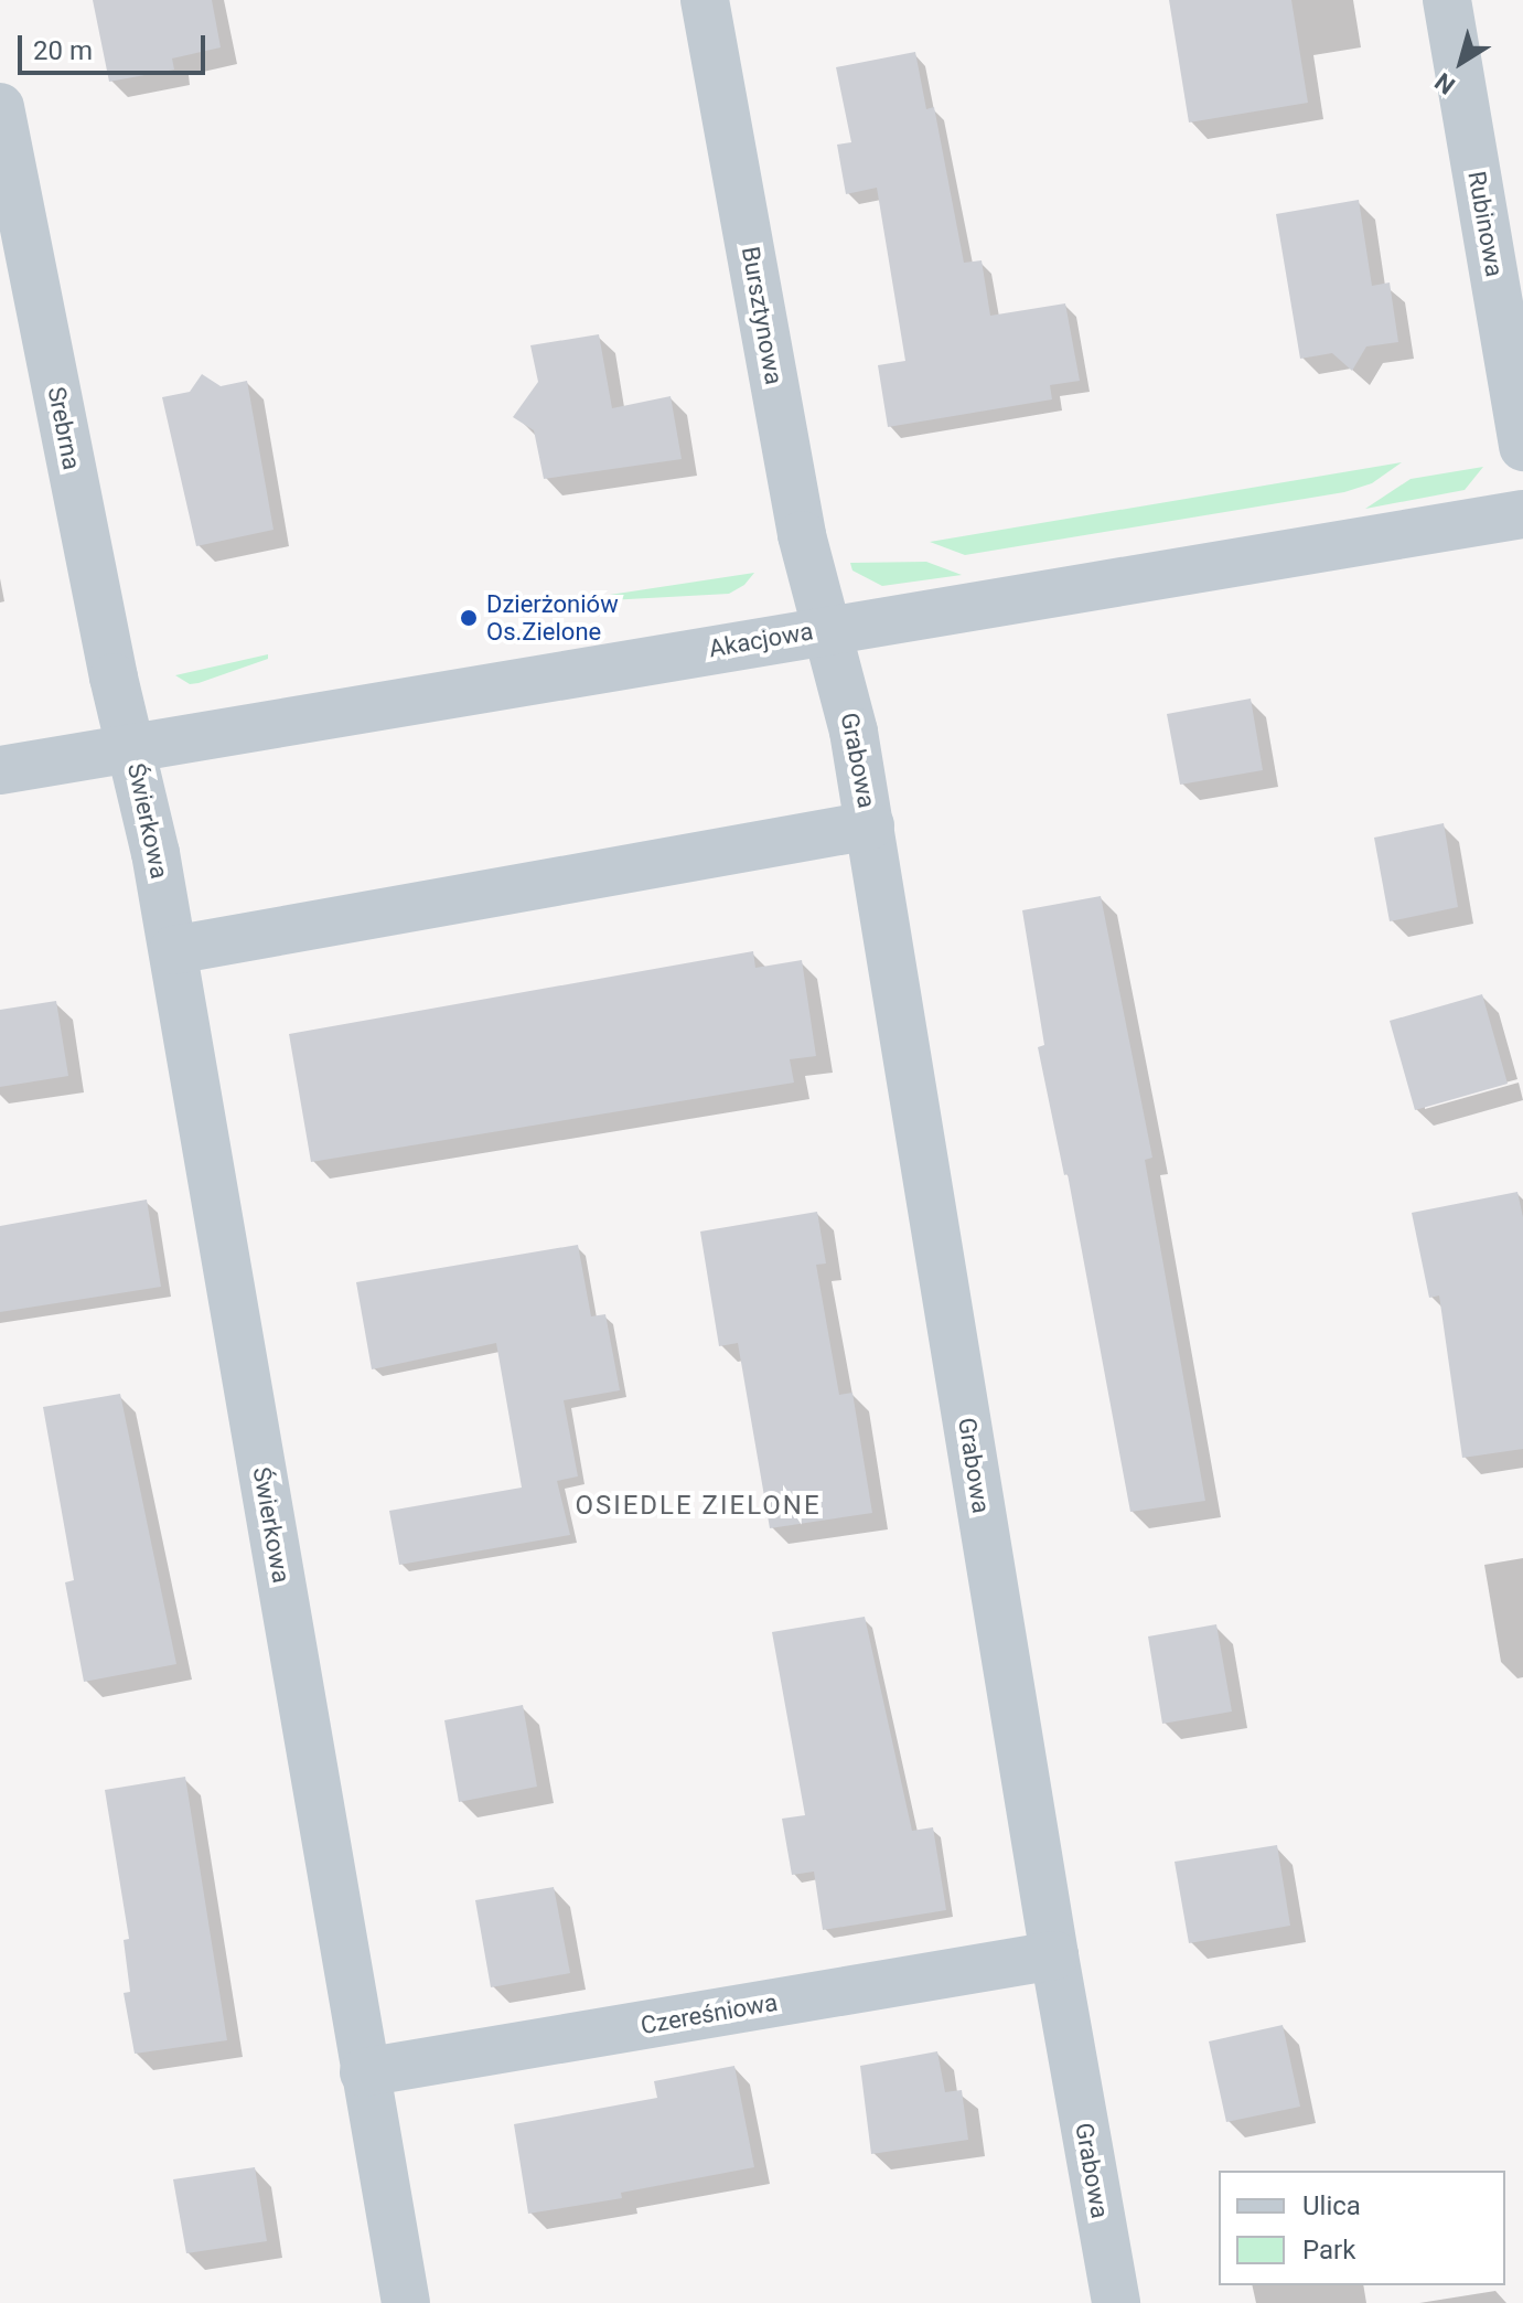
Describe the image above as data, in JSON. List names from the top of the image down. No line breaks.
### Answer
{"streets":{"street":["Rubinowa","Bursztynowa","Srebrna","Akacjowa","Grabowa","Świerkowa","Czereśniowa"]},"crossings":[["Bursztynowa","Akacjowa"],["Bursztynowa","Grabowa"],["Srebrna","Akacjowa"],["Srebrna","Świerkowa"],["Akacjowa","Grabowa"],["Akacjowa","Świerkowa"],["Grabowa","Czereśniowa"],["Świerkowa","Czereśniowa"]],"districts":["OSIEDLE ZIELONE"],"places":["Dzierżoniów Os.Zielone"],"legend":["Ulica","Park"],"scale_bar":"20 m","north":"bottom left"}
